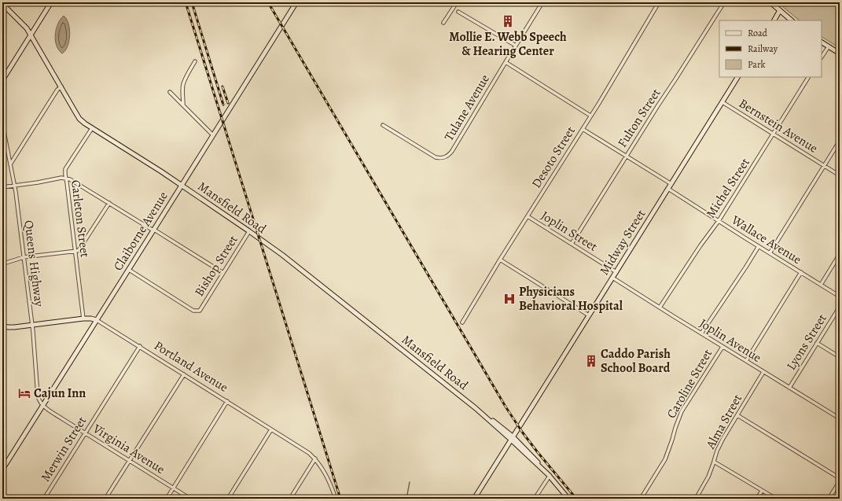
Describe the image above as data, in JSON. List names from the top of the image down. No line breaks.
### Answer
{"streets":{"street":["Tulane Avenue","Fulton Street","Bernstein Avenue","Desoto Street","Michel Street","Mansfield Road","Carleton Street","Claiborne Avenue","Joplin Street","Wallace Avenue","Midway Street","Queens Highway","Bishop Street","Joplin Avenue","Lyons Street","Portland Avenue","Caroline Street","Alma Street","Merwin Street","Virginia Avenue"]},"crossings":[["Fulton Street","Joplin Street"],["Bernstein Avenue","Michel Street"],["Bernstein Avenue","Midway Street"],["Desoto Street","Joplin Street"],["Michel Street","Wallace Avenue"],["Michel Street","Joplin Avenue"],["Mansfield Road","Carleton Street"],["Mansfield Road","Claiborne Avenue"],["Mansfield Road","Midway Street"],["Mansfield Road","Bishop Street"],["Carleton Street","Portland Avenue"],["Claiborne Avenue","Queens Highway"],["Claiborne Avenue","Bishop Street"],["Claiborne Avenue","Portland Avenue"],["Claiborne Avenue","Virginia Avenue"],["Joplin Street","Midway Street"],["Wallace Avenue","Midway Street"],["Midway Street","Joplin Avenue"],["Queens Highway","Portland Avenue"],["Queens Highway","Virginia Avenue"],["Joplin Avenue","Lyons Street"],["Joplin Avenue","Caroline Street"],["Joplin Avenue","Alma Street"],["Portland Avenue","Merwin Street"],["Merwin Street","Virginia Avenue"]],"places":{"building":["Mollie E. Webb Speech & Hearing Center","Caddo Parish School Board"],"hospital":["Physicians Behavioral Hospital"],"hotel":["Cajun Inn"]},"legend":["Road","Railway","Park"]}
